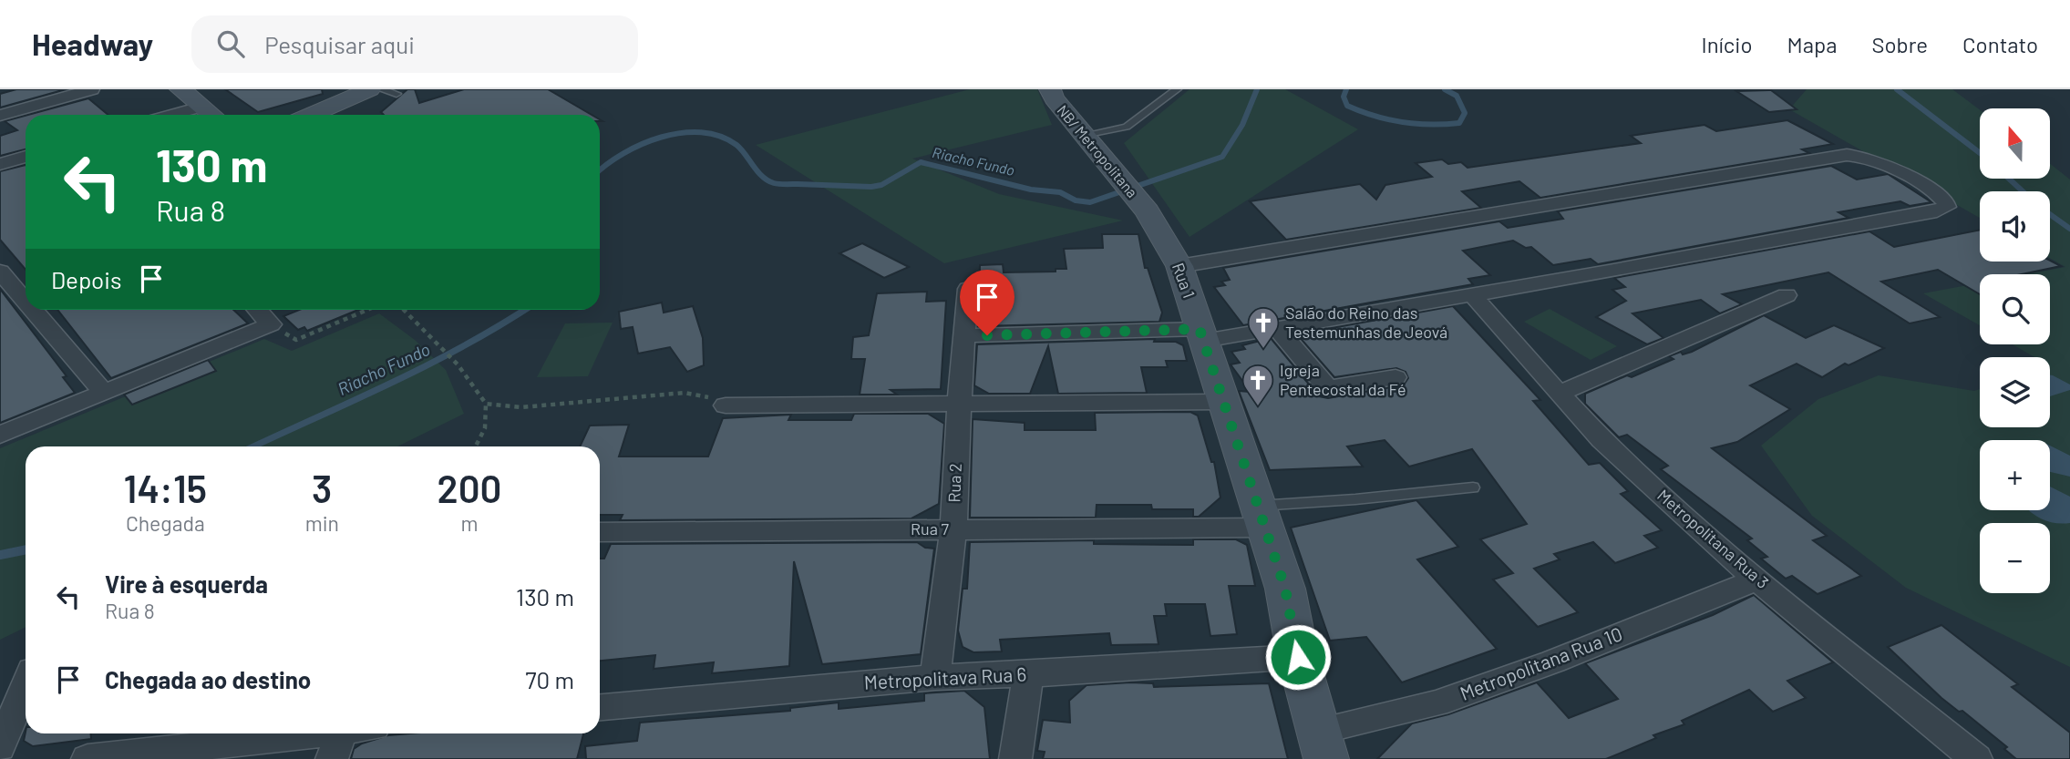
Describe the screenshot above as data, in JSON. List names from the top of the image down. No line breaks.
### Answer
{"streets":{"street":["NB/ Metropolitana","Rua 1","Rua 2","Rua 7","Metropolitana Rua 3","Metropolitana Rua 10","Metropolitava Rua 6"]},"crossings":[["NB/ Metropolitana","Rua 1"],["Rua 1","Rua 7"],["Rua 1","Metropolitana Rua 10"],["Rua 1","Metropolitava Rua 6"],["Rua 2","Rua 7"],["Rua 2","Metropolitava Rua 6"],["Metropolitana Rua 3","Metropolitana Rua 10"]],"water":["Riacho Fundo"],"places":{"church":["Salão do Reino das Testemunhas de Jeová","Igreja Pentecostal da Fé"]},"north":"top","page":{"header":"Headway","search":"Pesquisar aqui","nav":["Início","Mapa","Sobre","Contato"],"map_buttons":["+","−"],"turn":["130 m","Rua 8"],"then":"Depois","eta":["14:15","Chegada","3","min","200","m"],"list":[{"name":"Vire à esquerda","note":"Rua 8","value":"130 m"},{"name":"Chegada ao destino","value":"70 m"}]}}
